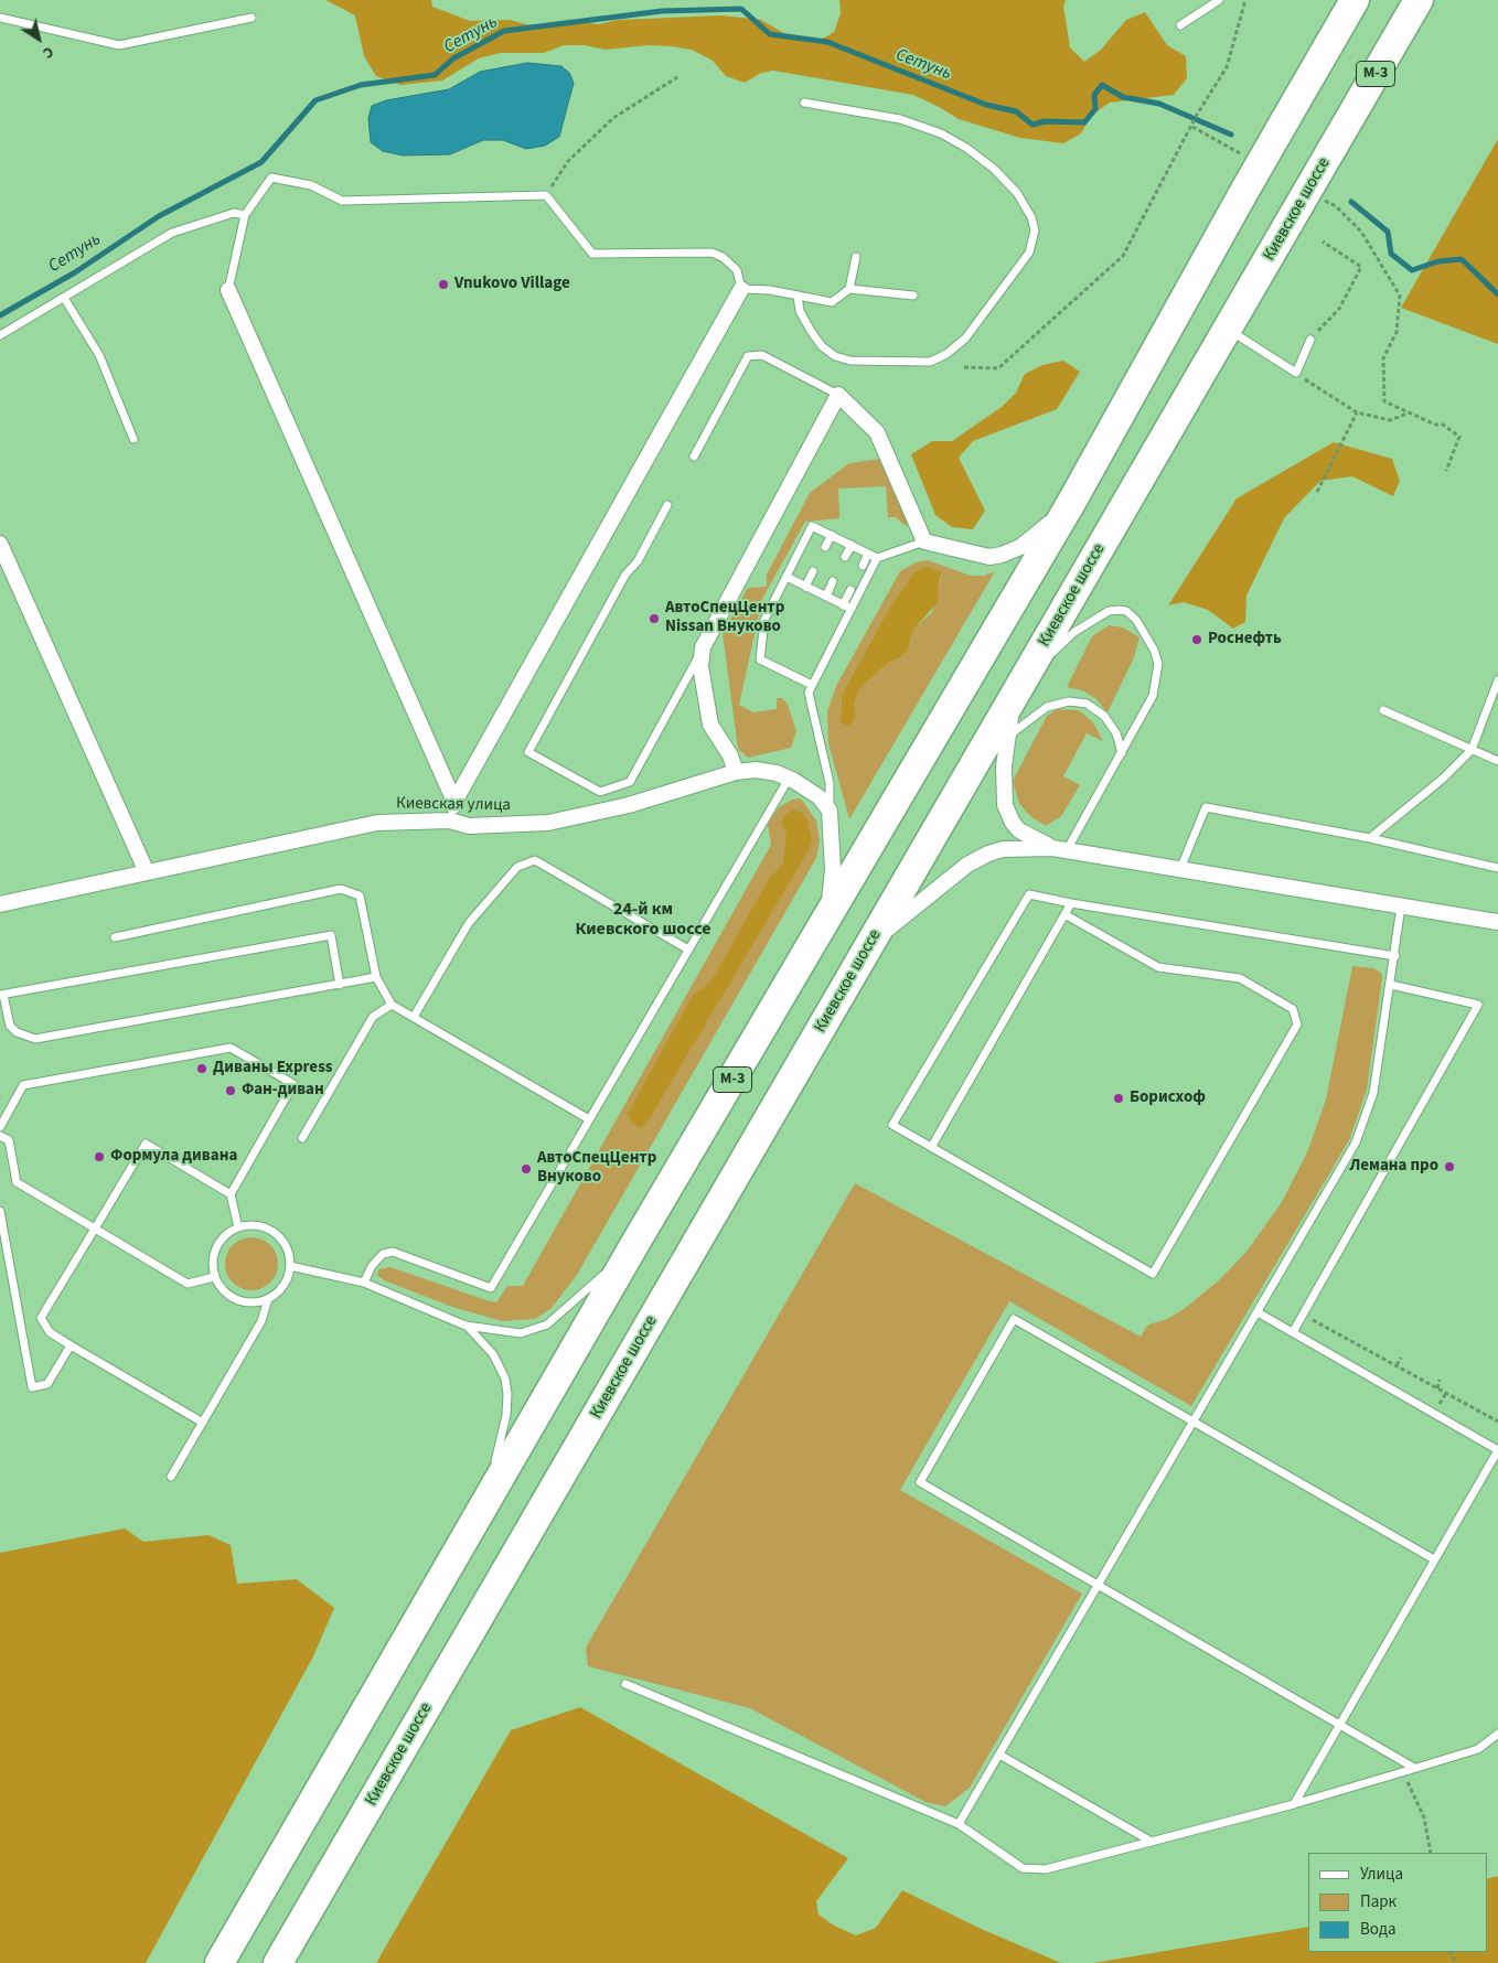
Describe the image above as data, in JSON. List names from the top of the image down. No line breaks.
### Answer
{"streets":{"highway":["М-3","Киевское шоссе"],"street":["Киевская улица"]},"districts":["24-й км Киевского шоссе"],"water":["Сетунь"],"places":["Vnukovo Village","АвтоСпецЦентр Nissan Внуково","Роснефть","Диваны Express","Фан-диван","Борисхоф","Формула дивана","Лемана про","АвтоСпецЦентр Внуково"],"legend":["Улица","Парк","Вода"],"north":"bottom right"}
